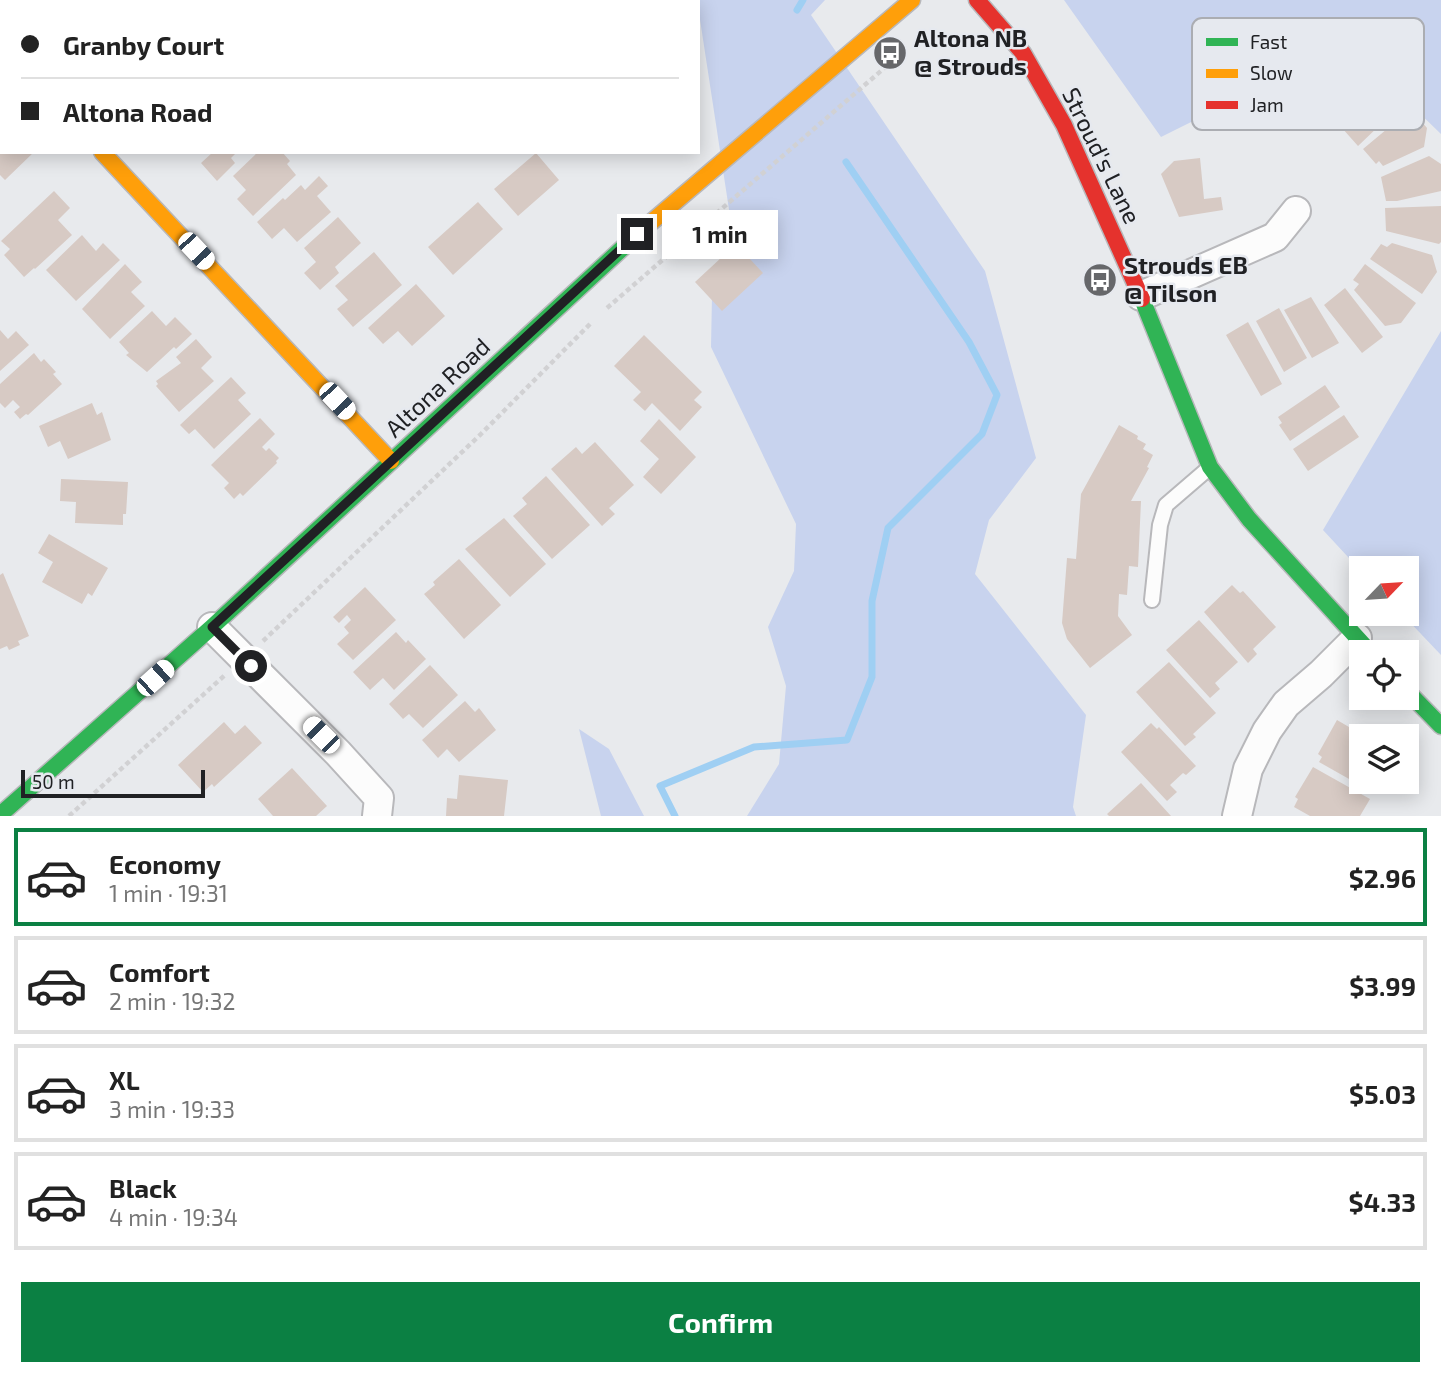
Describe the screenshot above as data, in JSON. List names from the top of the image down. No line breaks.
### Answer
{"streets":{"main road":["Stroud's Lane","Altona Road"]},"places":{"bus stop":["Altona NB @ Strouds","Strouds EB @ Tilson"]},"legend":["Fast","Slow","Jam"],"scale_bar":"50 m","north":"top right","page":{"banner":["Granby Court","Altona Road"],"bubble":"1 min","scale":"50 m","list":[{"name":"Economy","note":"1 min · 19:31","value":"$2.96"},{"name":"Comfort","note":"2 min · 19:32","value":"$3.99"},{"name":"XL","note":"3 min · 19:33","value":"$5.03"},{"name":"Black","note":"4 min · 19:34","value":"$4.33"}],"buttons":"Confirm"}}
